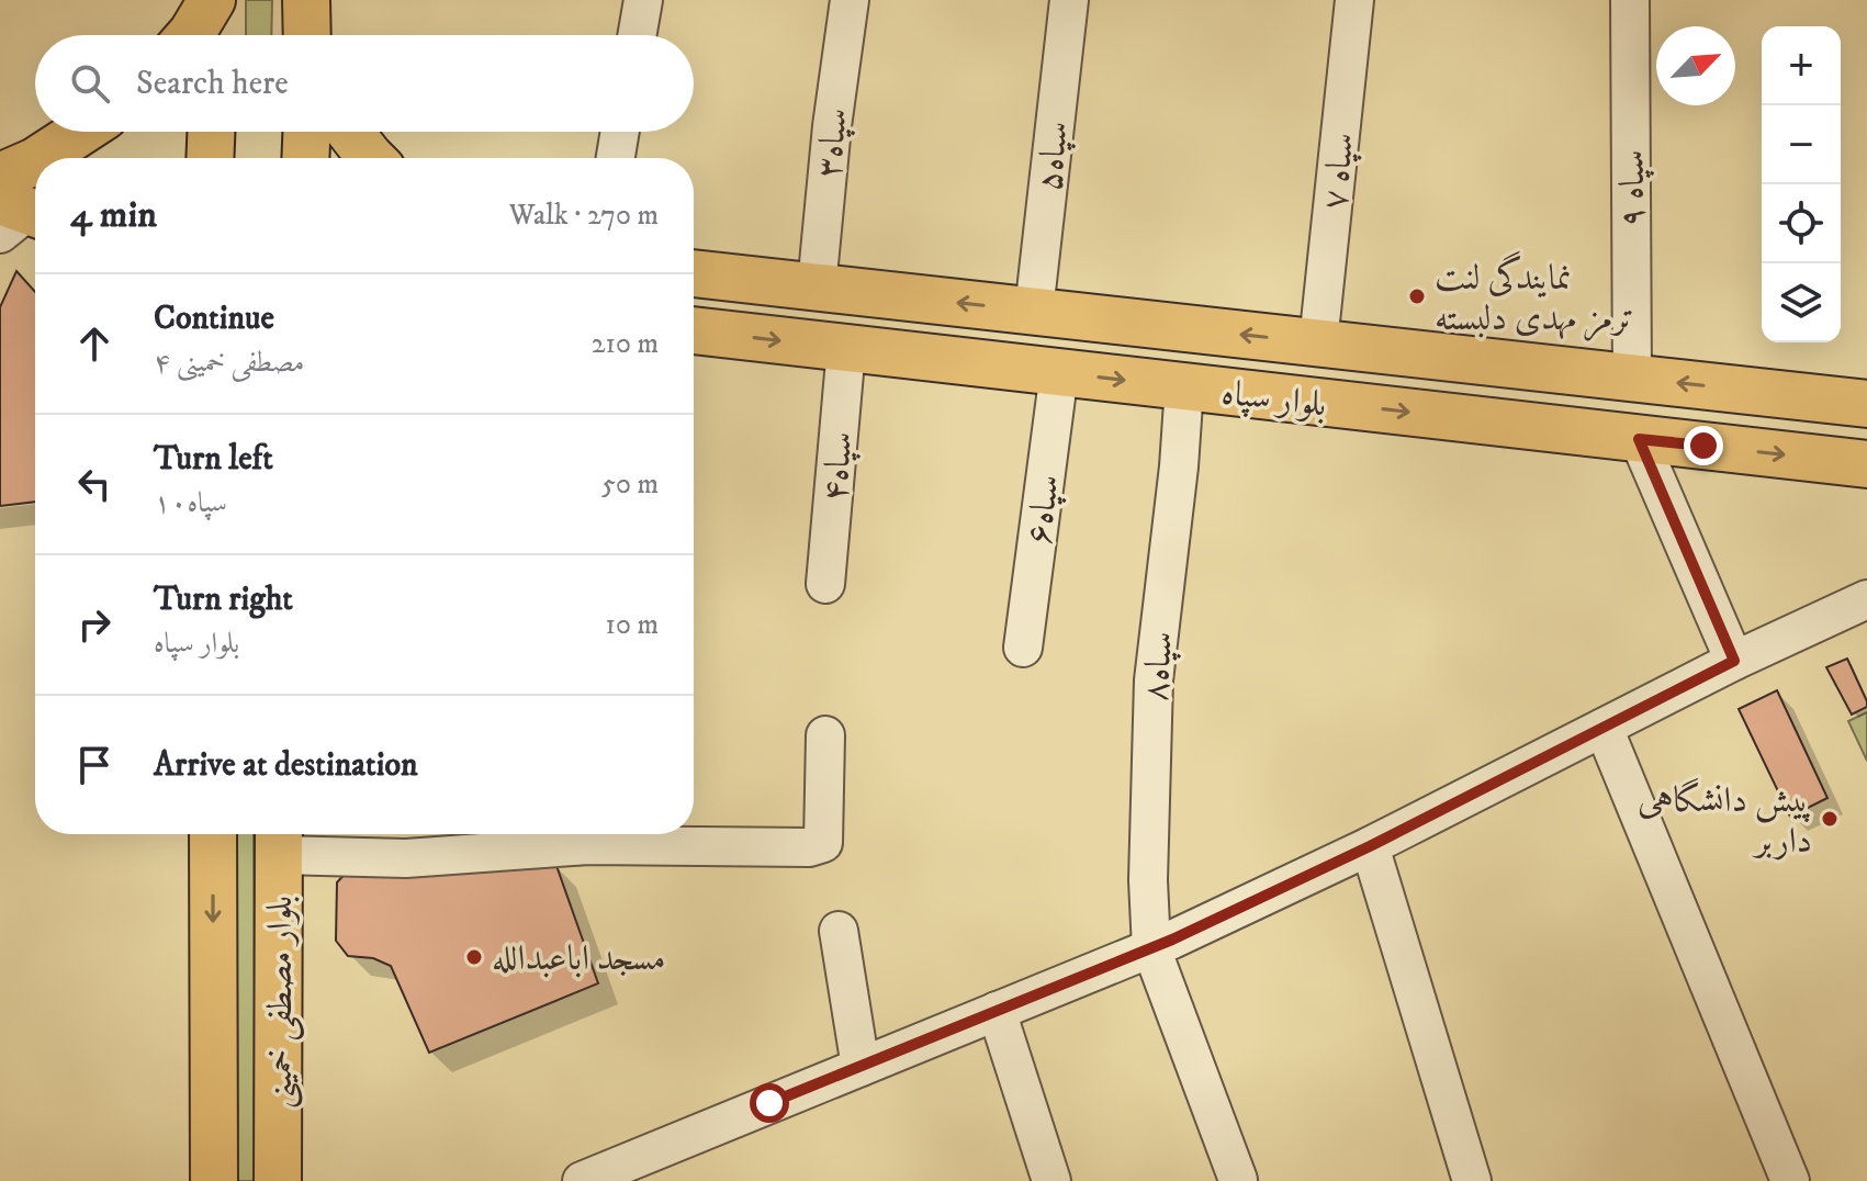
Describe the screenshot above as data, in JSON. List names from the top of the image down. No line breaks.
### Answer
{"streets":{"main road":["بلوار سپاه","بلوار مصطفی خمینی"],"street":["سپاه۳","سپاه۵","سپاه ۷","سپاه ۹","سپاه۴","سپاه۶","سپاه۸"]},"crossings":[["سپاه۳","بلوار سپاه"],["سپاه۵","بلوار سپاه"],["سپاه ۷","بلوار سپاه"],["سپاه ۹","بلوار سپاه"],["بلوار سپاه","سپاه۴"],["بلوار سپاه","سپاه۶"],["بلوار سپاه","سپاه۸"]],"places":["نمایندگی لنت ترمز مهدی دلبسته","پیش دانشگاهی داربر","مسجد اباعبدالله"],"north":"top right","page":{"map_buttons":["+","−"],"search":"Search here","heading":["4 min","Walk · 270 m"],"list":[["Continue","مصطفی خمینی ۴","210 m"],["Turn left","سپاه۱۰","50 m"],["Turn right","بلوار سپاه","10 m"],"Arrive at destination"]}}
